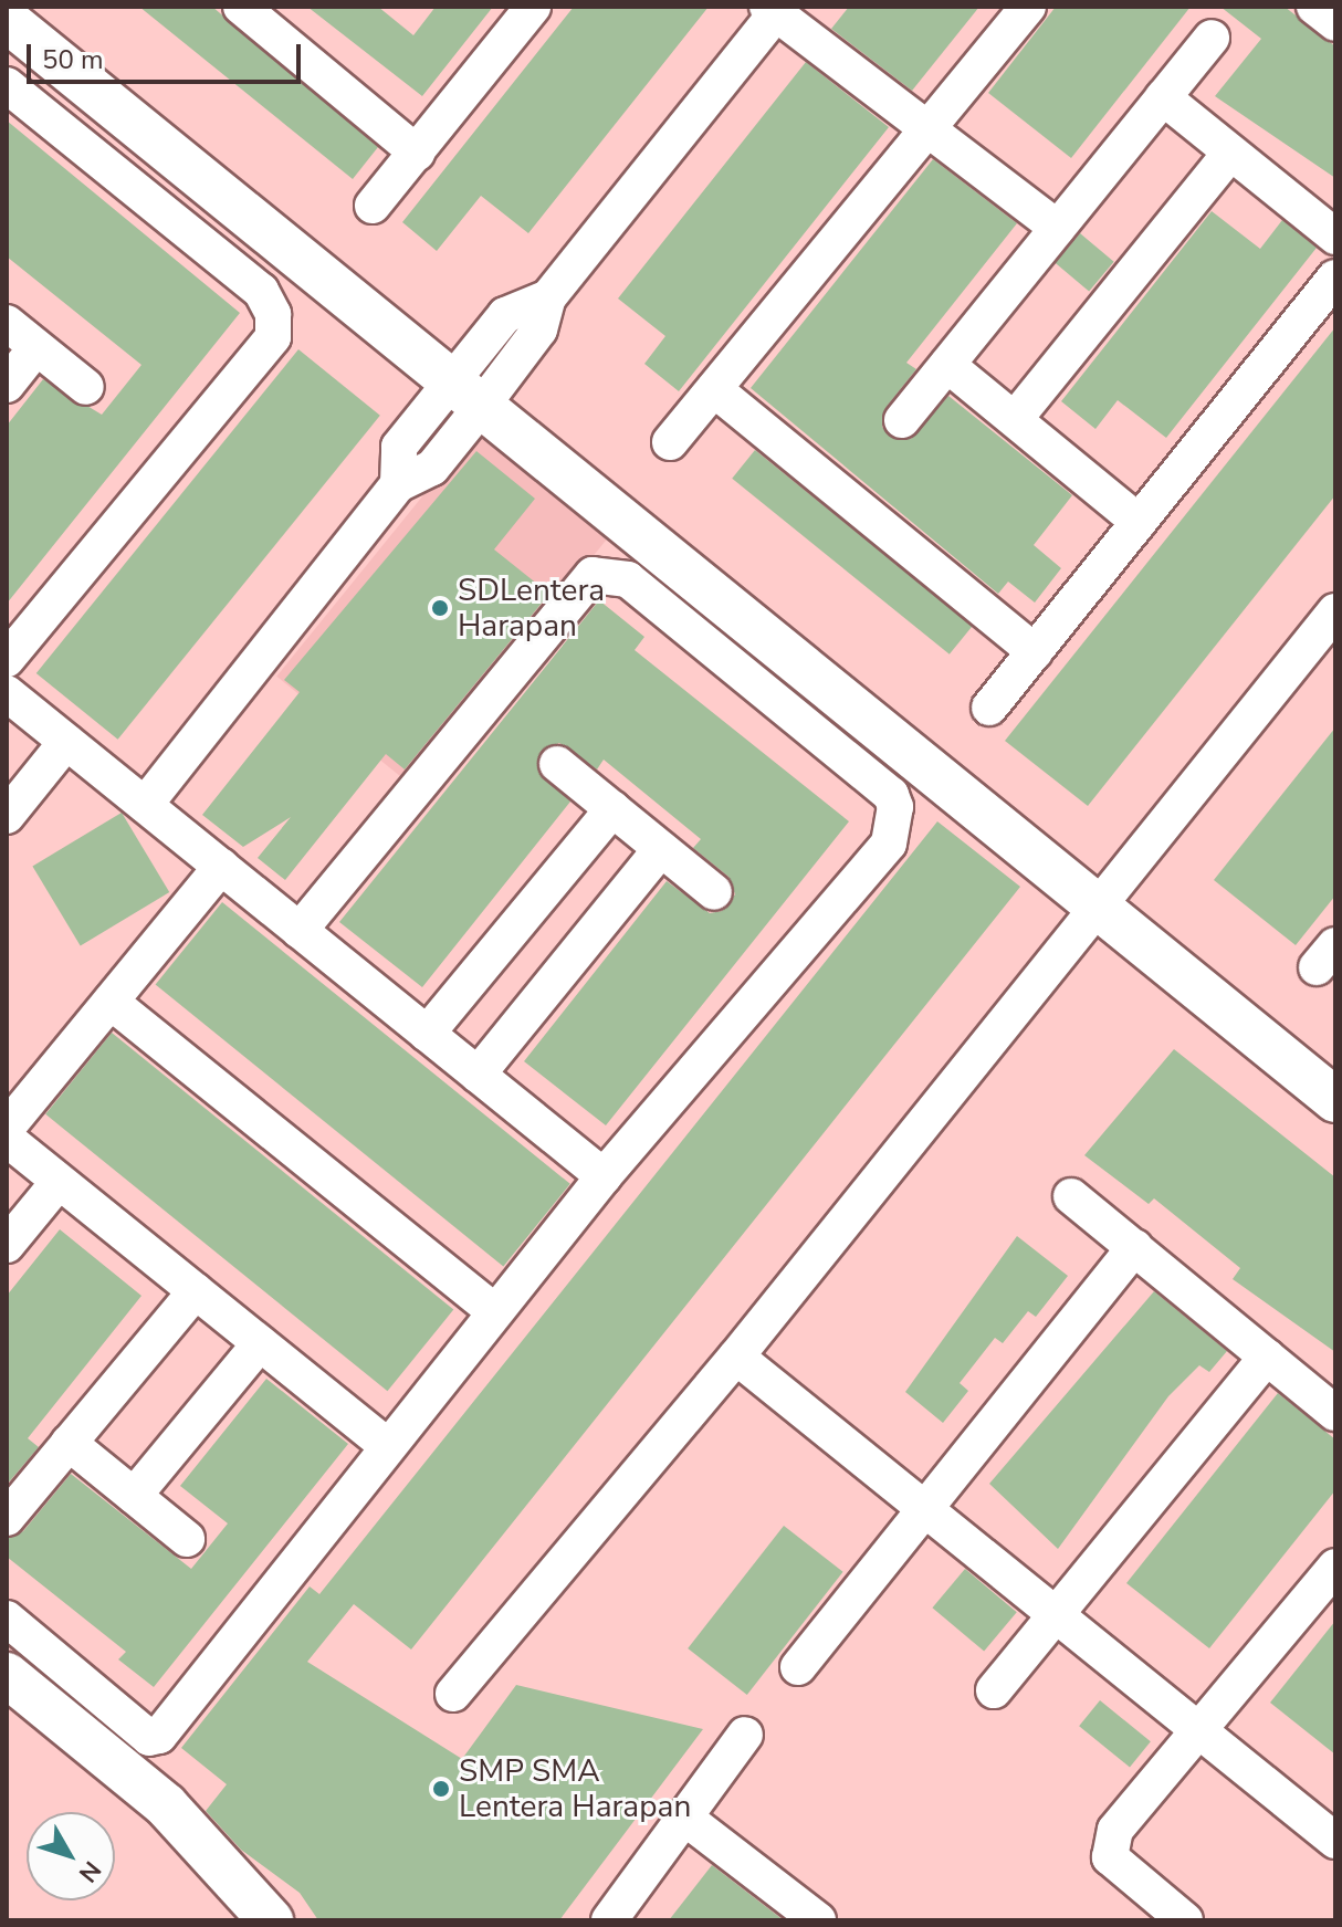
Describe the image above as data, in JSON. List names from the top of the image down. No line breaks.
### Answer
{"places":["SDLentera Harapan","SMP SMA Lentera Harapan"],"scale_bar":"50 m","north":"bottom right"}
